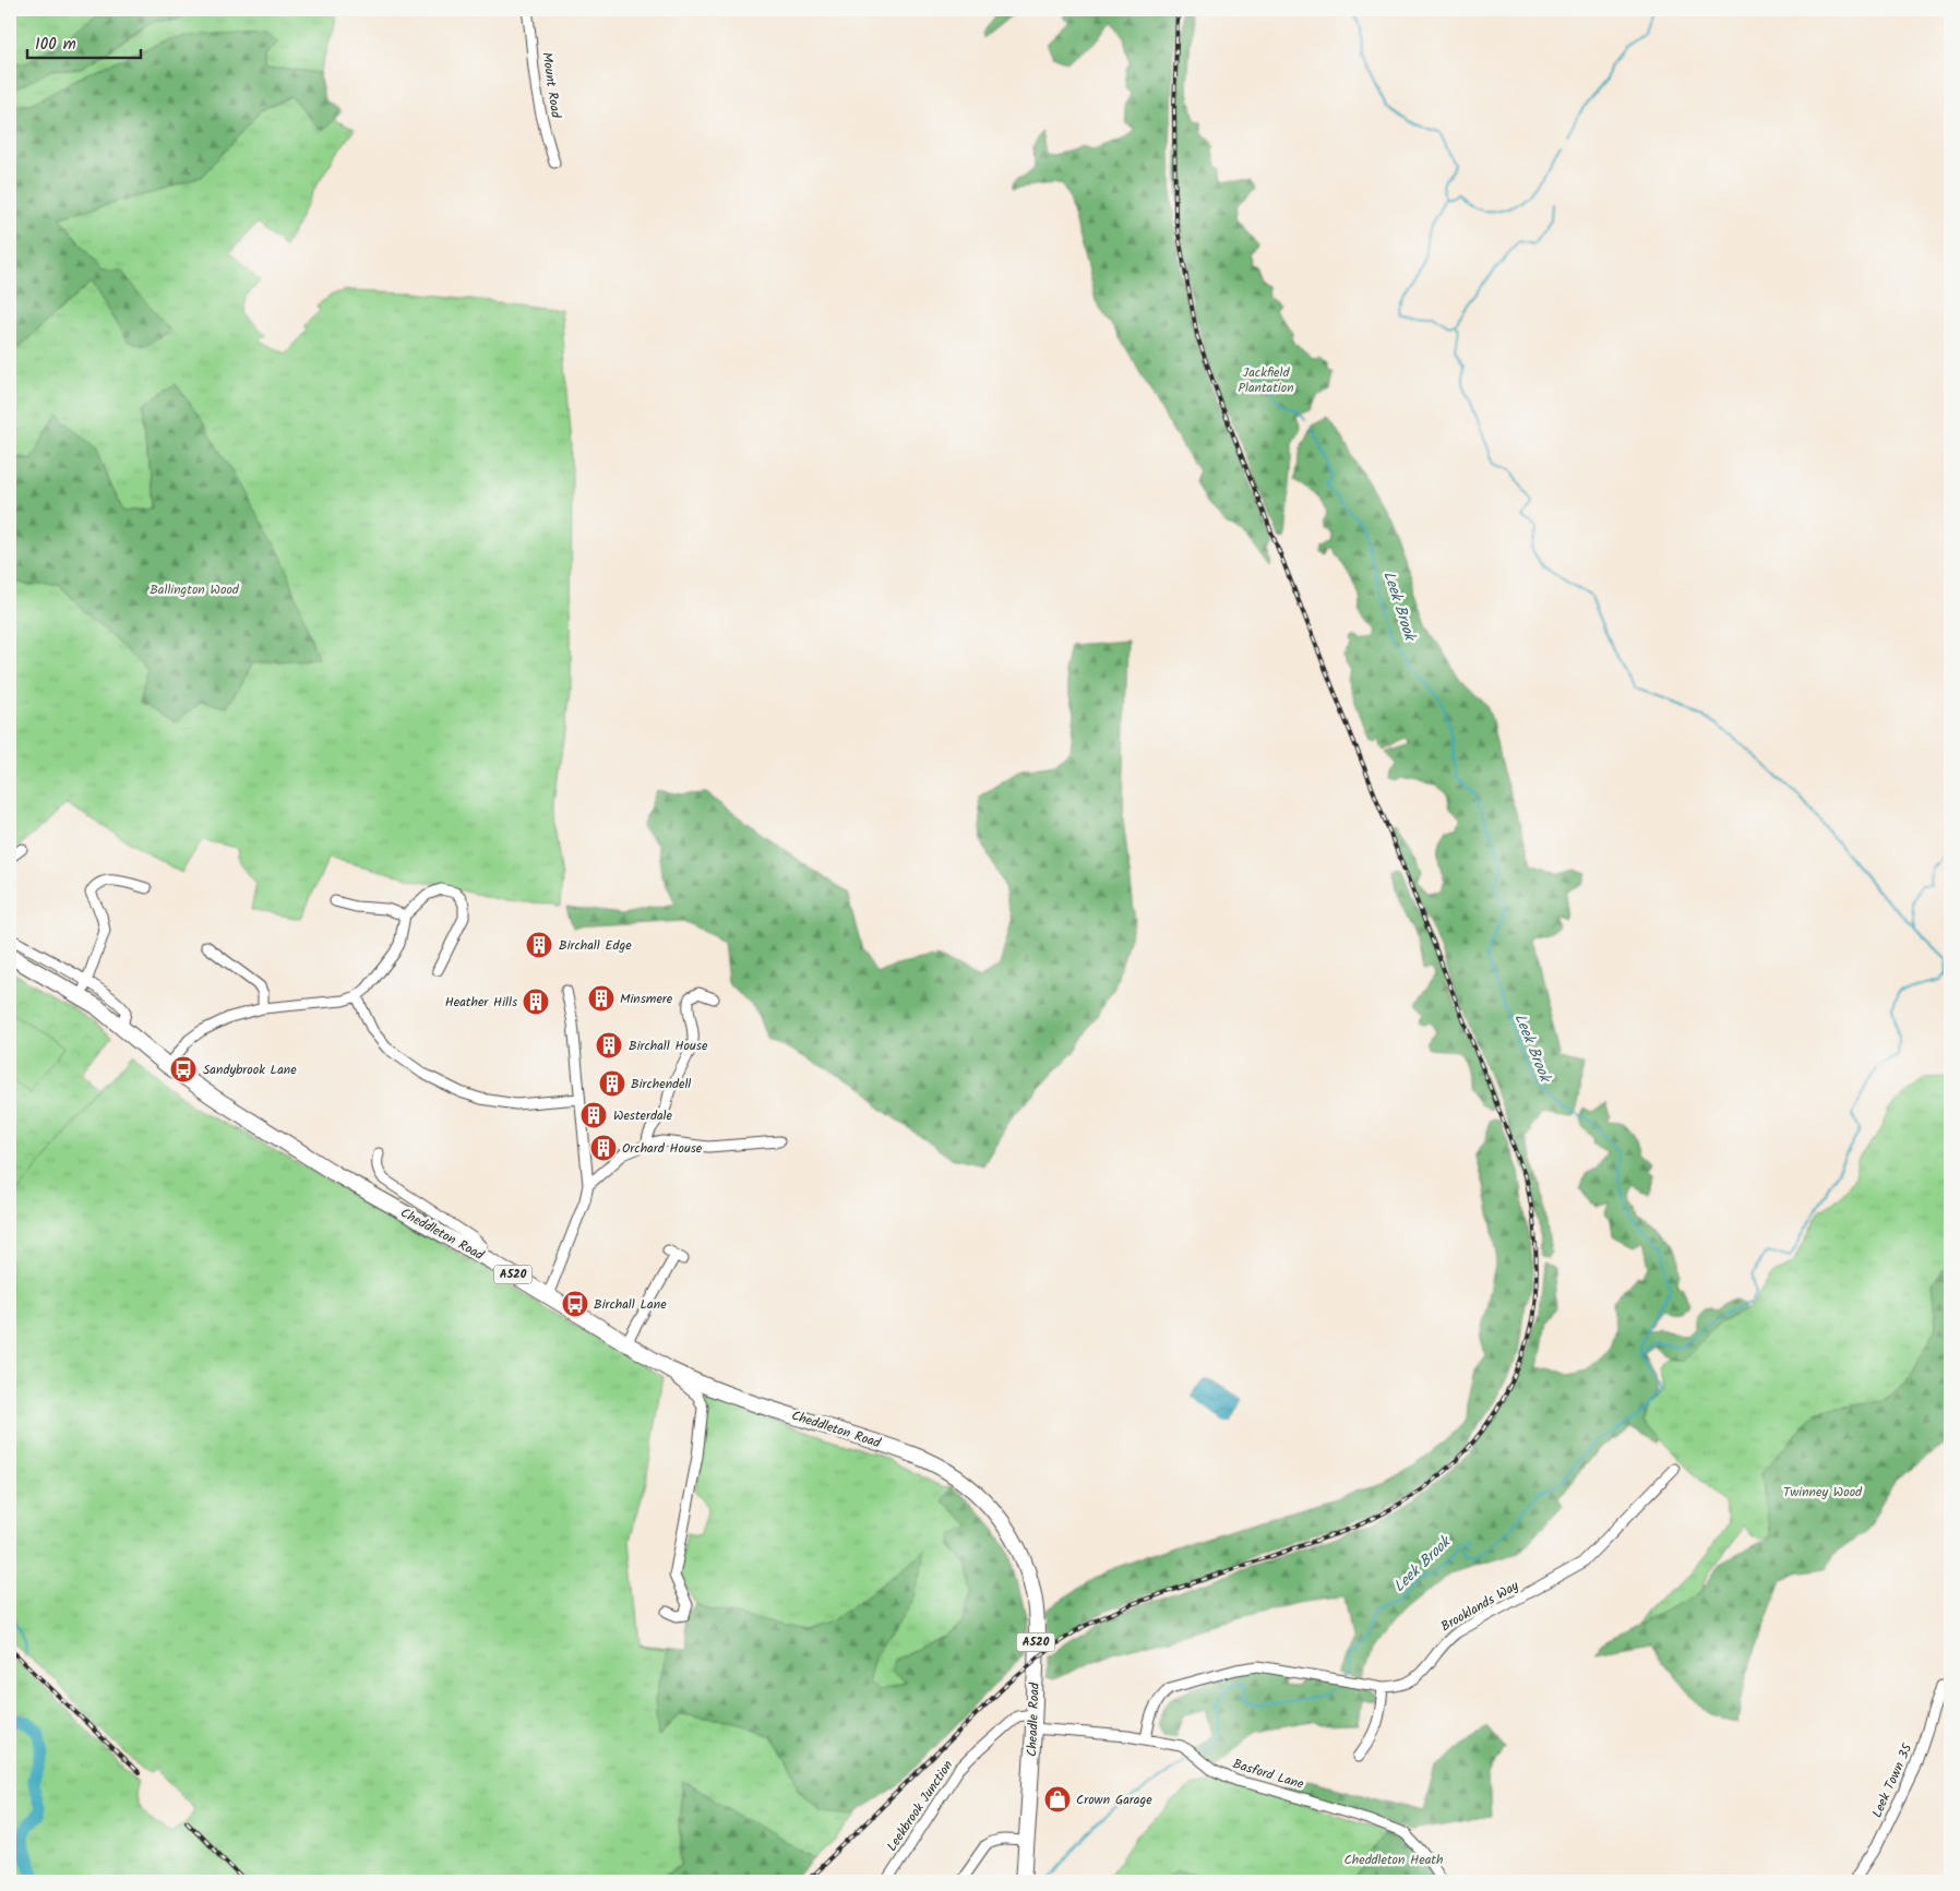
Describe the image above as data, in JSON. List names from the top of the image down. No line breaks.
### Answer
{"streets":{"highway":["Cheddleton Road","A520","Cheadle Road"],"street":["Mount Road","Brooklands Way","Basford Lane","Leek Town 35","Leekbrook Junction"]},"crossings":[["Cheddleton Road","Cheadle Road"],["Brooklands Way","Basford Lane"],["Cheadle Road","Basford Lane"],["Cheadle Road","Leekbrook Junction"],["Basford Lane","Leekbrook Junction"]],"water":["Leek Brook"],"parks":["Jackfield Plantation","Ballington Wood","Twinney Wood","Cheddleton Heath"],"places":{"building":["Birchall Edge","Minsmere","Heather Hills","Birchall House","Birchendell","Westerdale","Orchard House"],"bus stop":["Sandybrook Lane","Birchall Lane"],"shop":["Crown Garage"]},"scale_bar":"100 m"}
